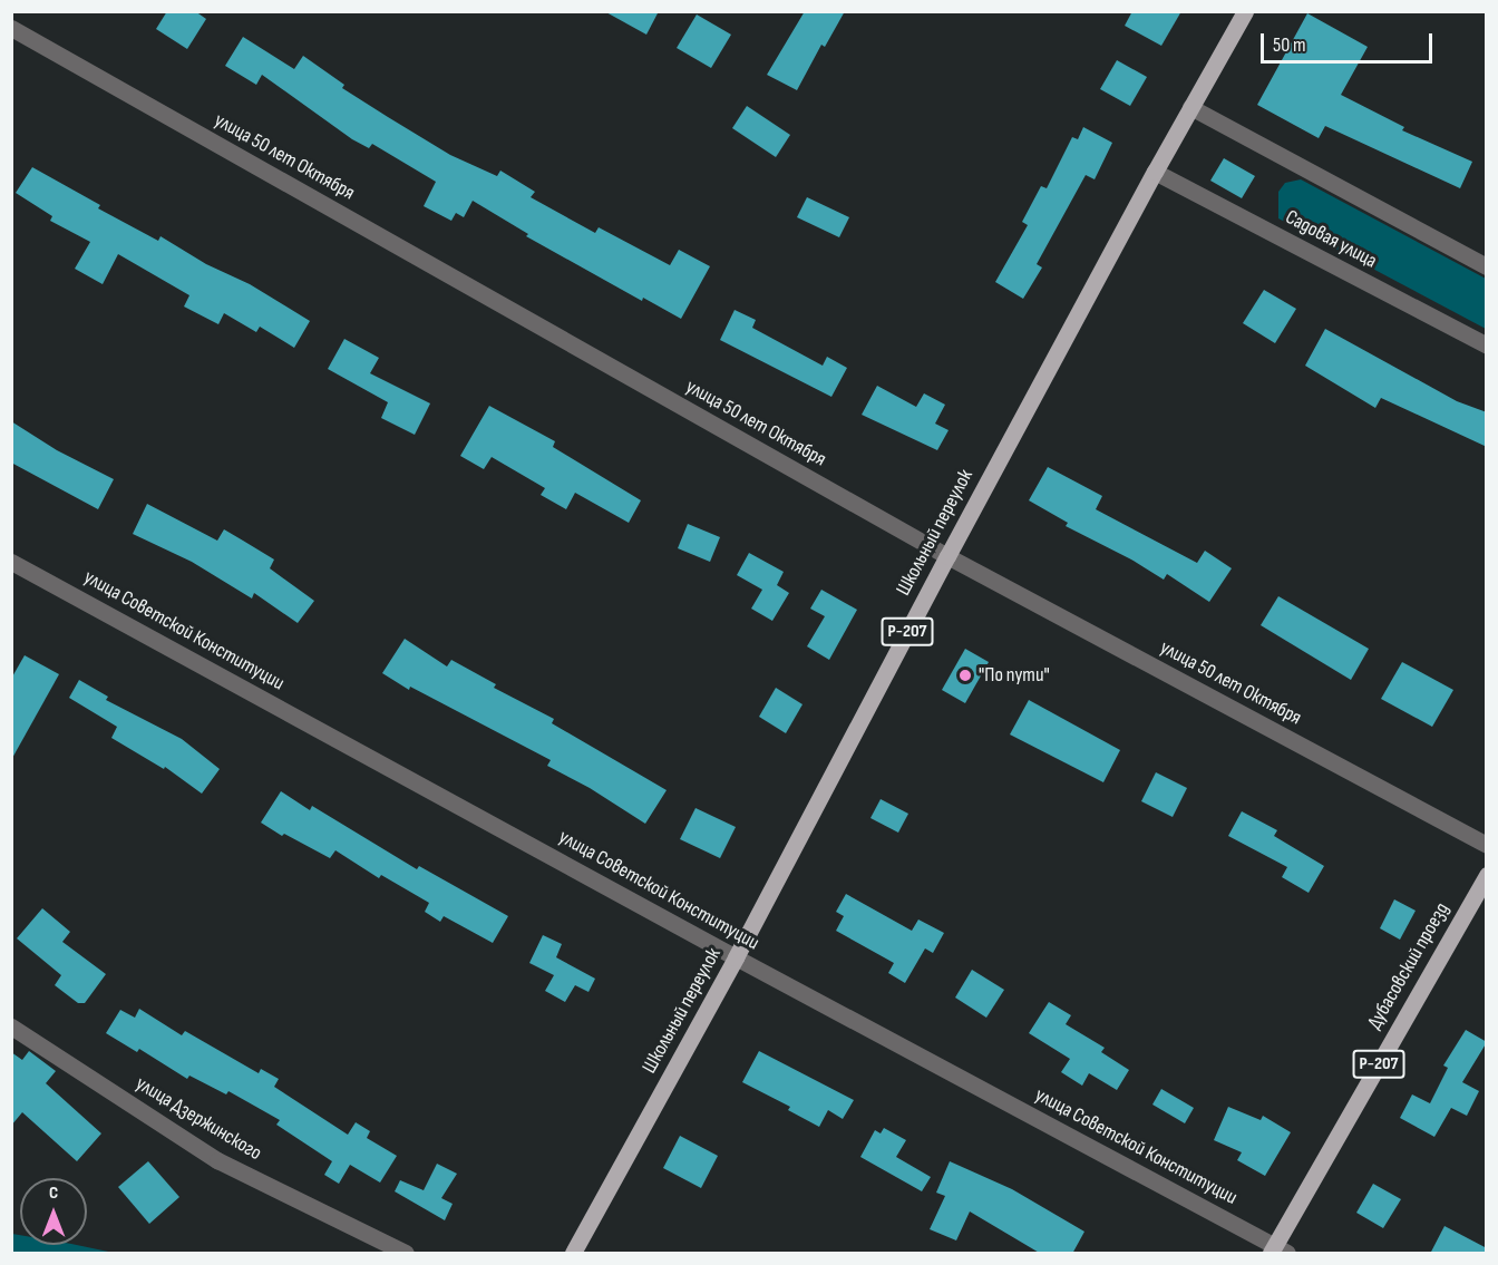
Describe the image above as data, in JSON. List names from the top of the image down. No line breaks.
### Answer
{"streets":{"main road":["Школьный переулок","Р-207","Дубасовский проезд"],"street":["улица 50 лет Октября","Садовая улица","улица Советской Конституции","улица Дзержинского"]},"crossings":[["улица 50 лет Октября","Школьный переулок"],["Садовая улица","Школьный переулок"],["Школьный переулок","улица Советской Конституции"],["улица Советской Конституции","Дубасовский проезд"]],"places":["\"По пути\""],"scale_bar":"50 m","north":"top"}
